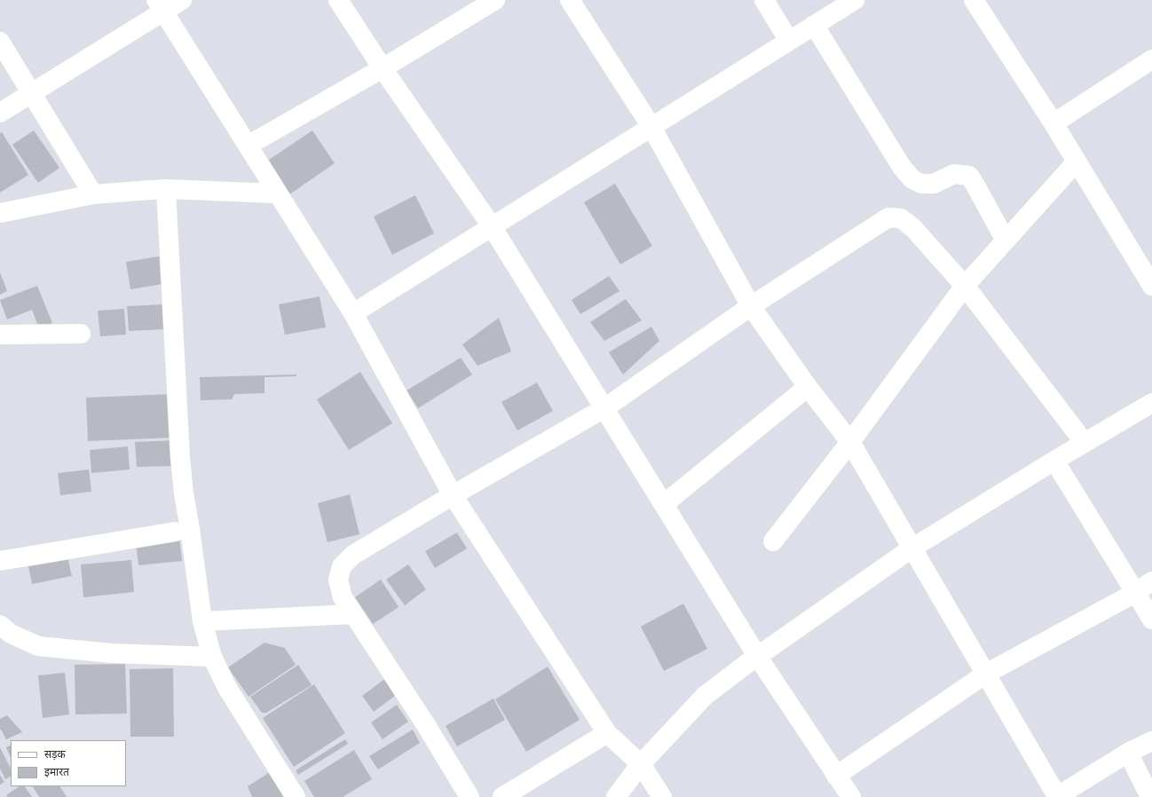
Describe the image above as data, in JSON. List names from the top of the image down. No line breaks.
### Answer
{"legend":["सड़क","इमारत"]}
